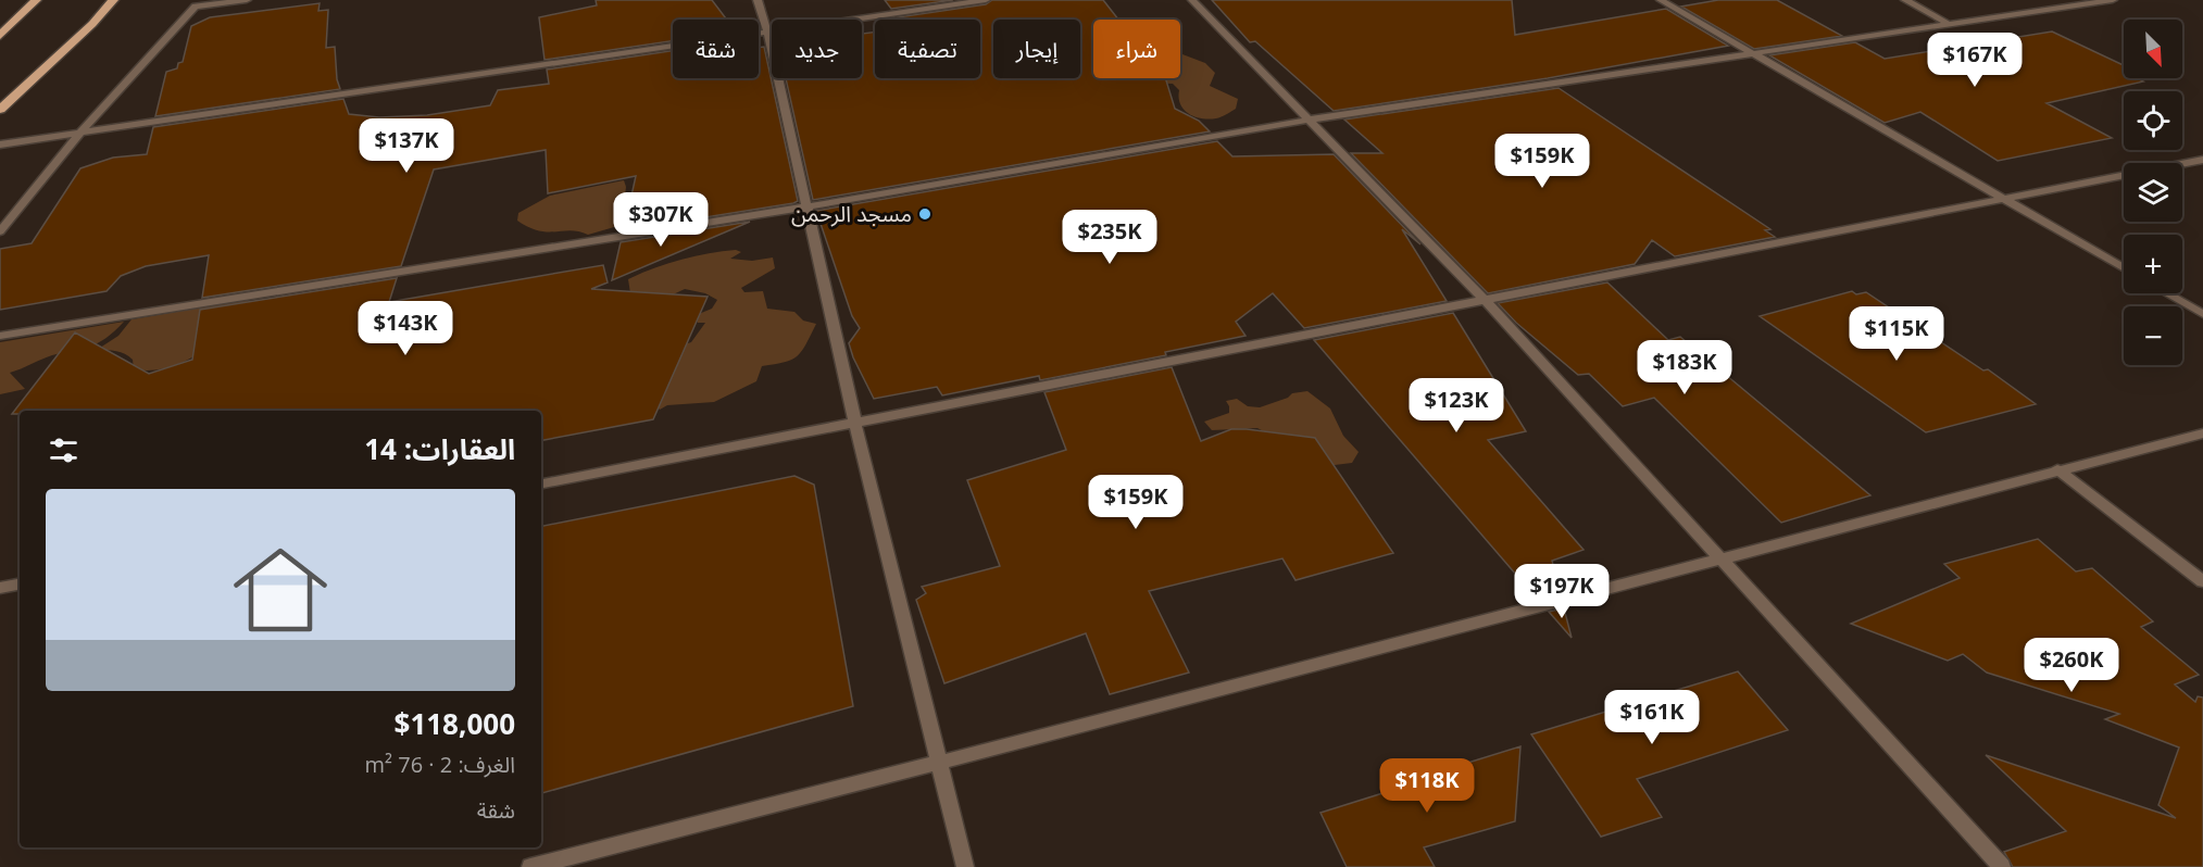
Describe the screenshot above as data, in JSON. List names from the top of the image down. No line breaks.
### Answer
{"places":["مسجد الرحمن"],"north":"bottom right","page":{"map_buttons":["+","−"],"chip":["شراء","إيجار","تصفية","جديد","شقة"],"price":["$167K","$137K","$159K","$307K","$235K","$143K","$115K","$183K","$123K","$159K","$197K","$260K","$161K","$118K"],"heading":"العقارات: 14","list":[{"name":"$118,000","note":"الغرف: 2 · 76 m² · شقة"}]}}
